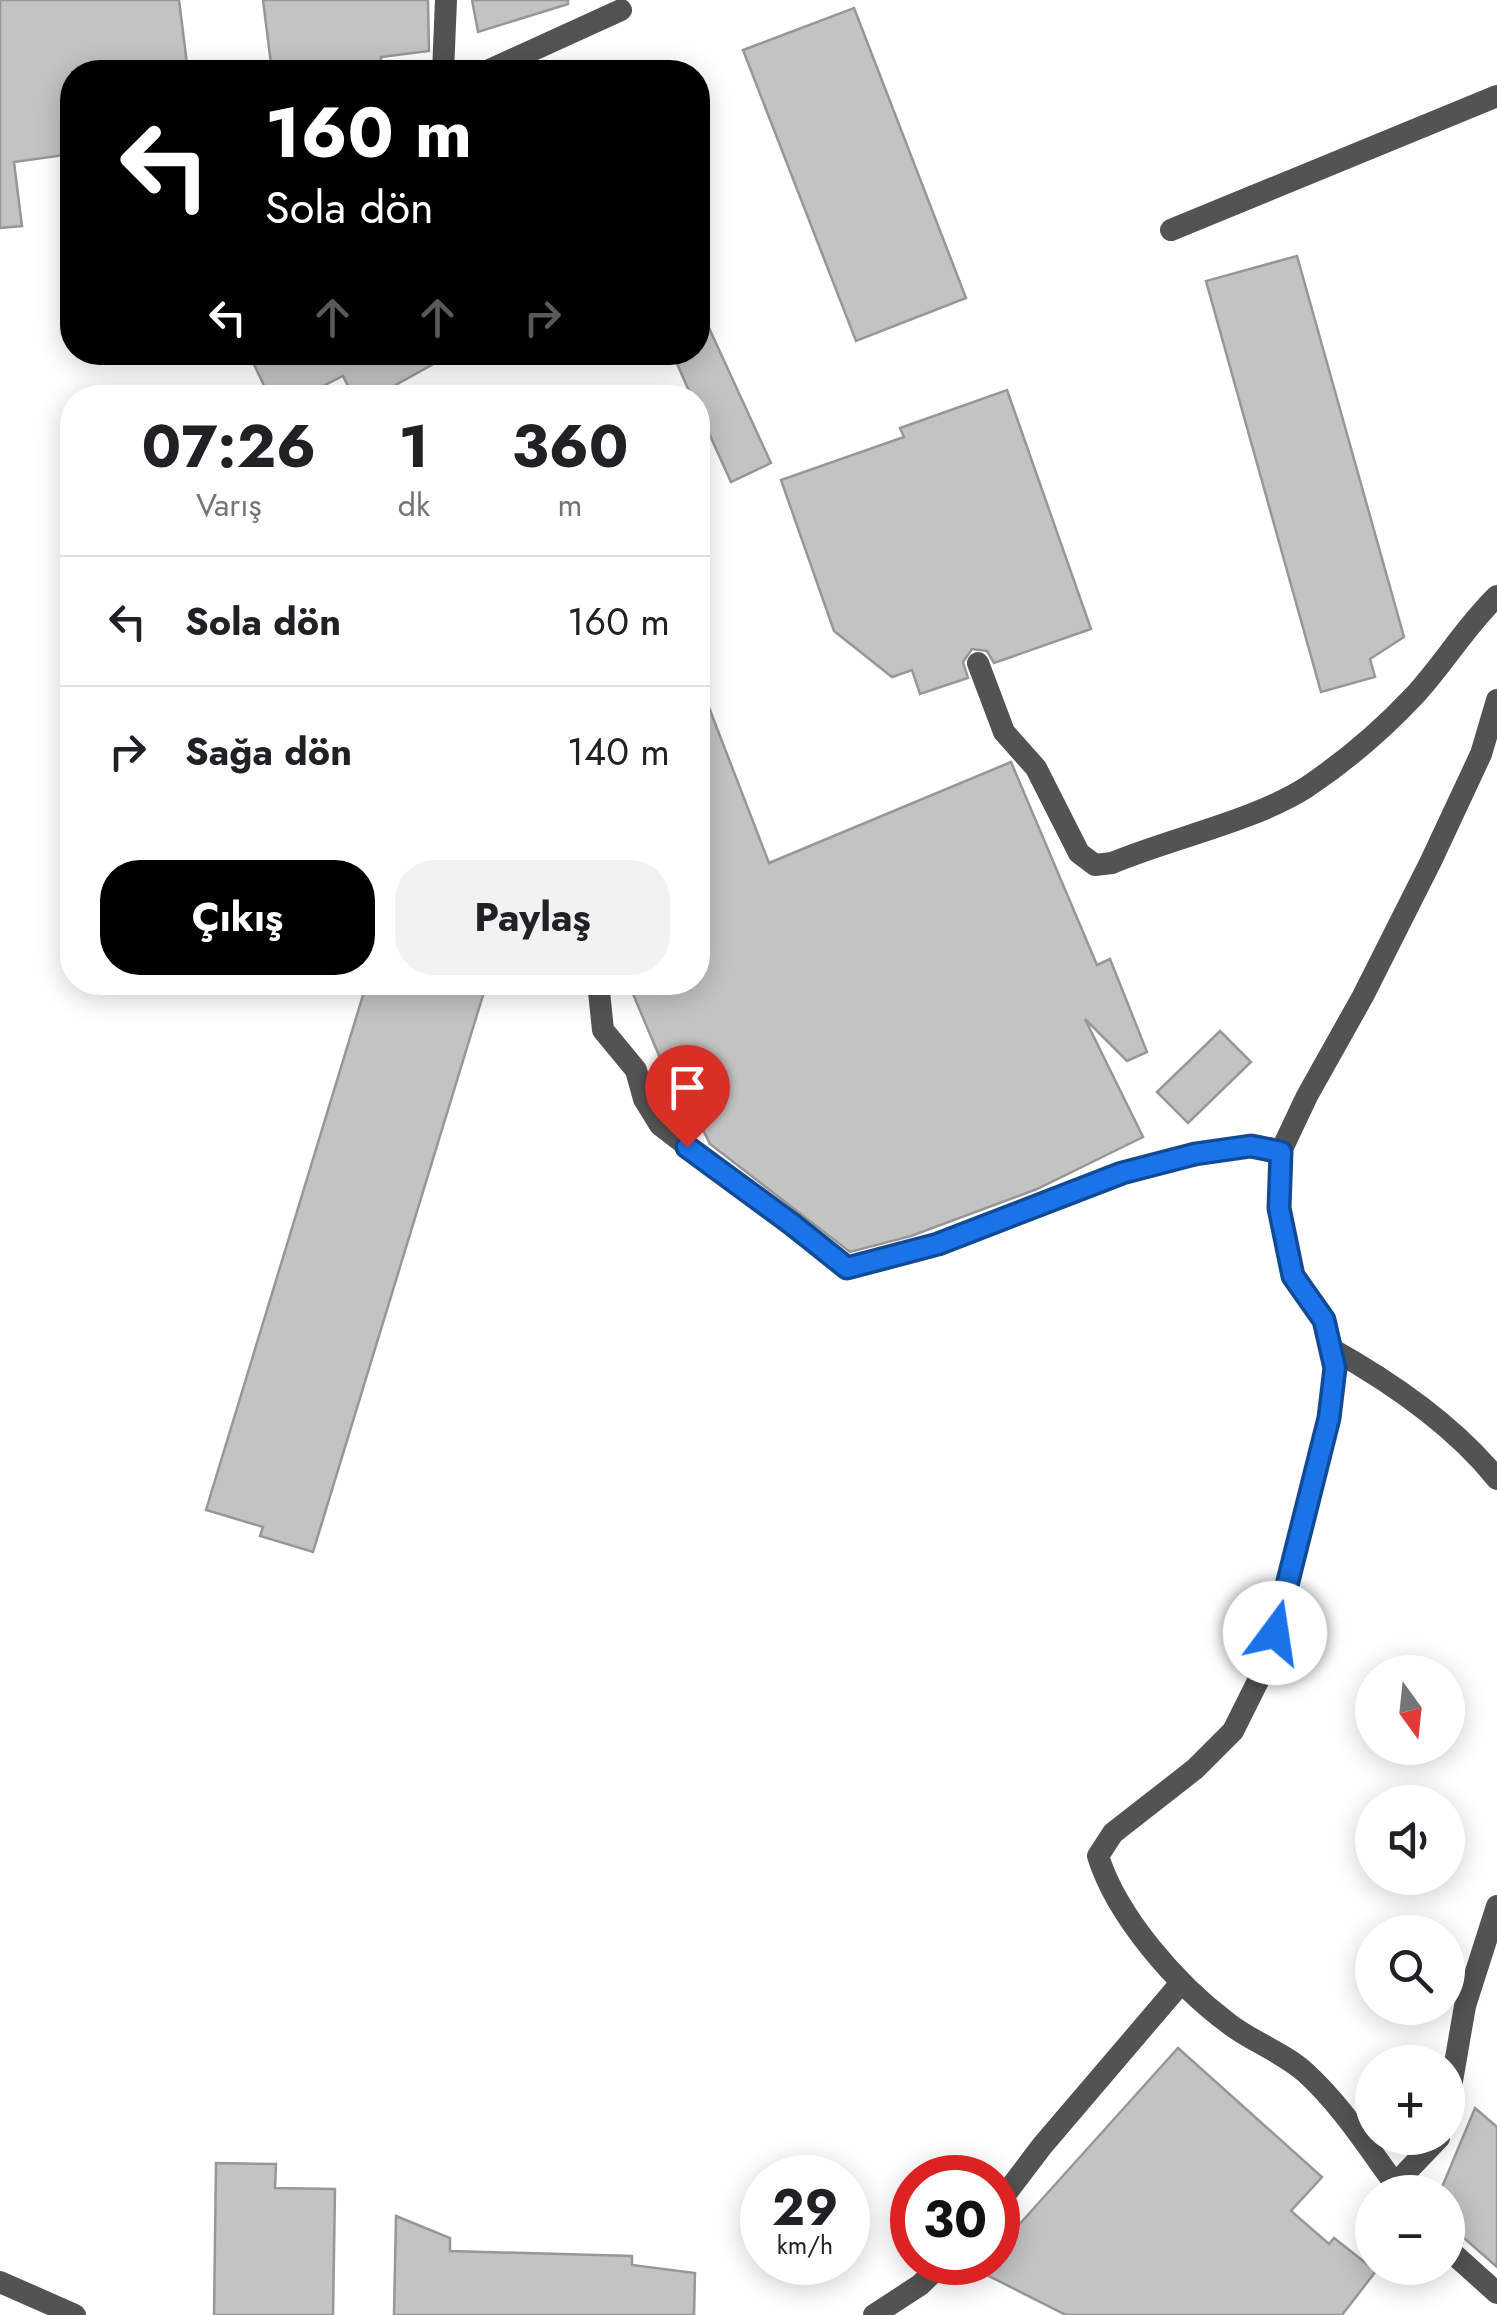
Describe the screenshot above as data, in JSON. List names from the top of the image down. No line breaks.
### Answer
{"north":"bottom","page":{"turn":["160 m","Sola dön"],"eta":["07:26","Varış","1","dk","360","m"],"list":[{"name":"Sola dön","value":"160 m"},{"name":"Sağa dön","value":"140 m"}],"buttons":["Çıkış","Paylaş"],"map_buttons":["+","−"],"speed":"29 km/h","limit":"30"}}
